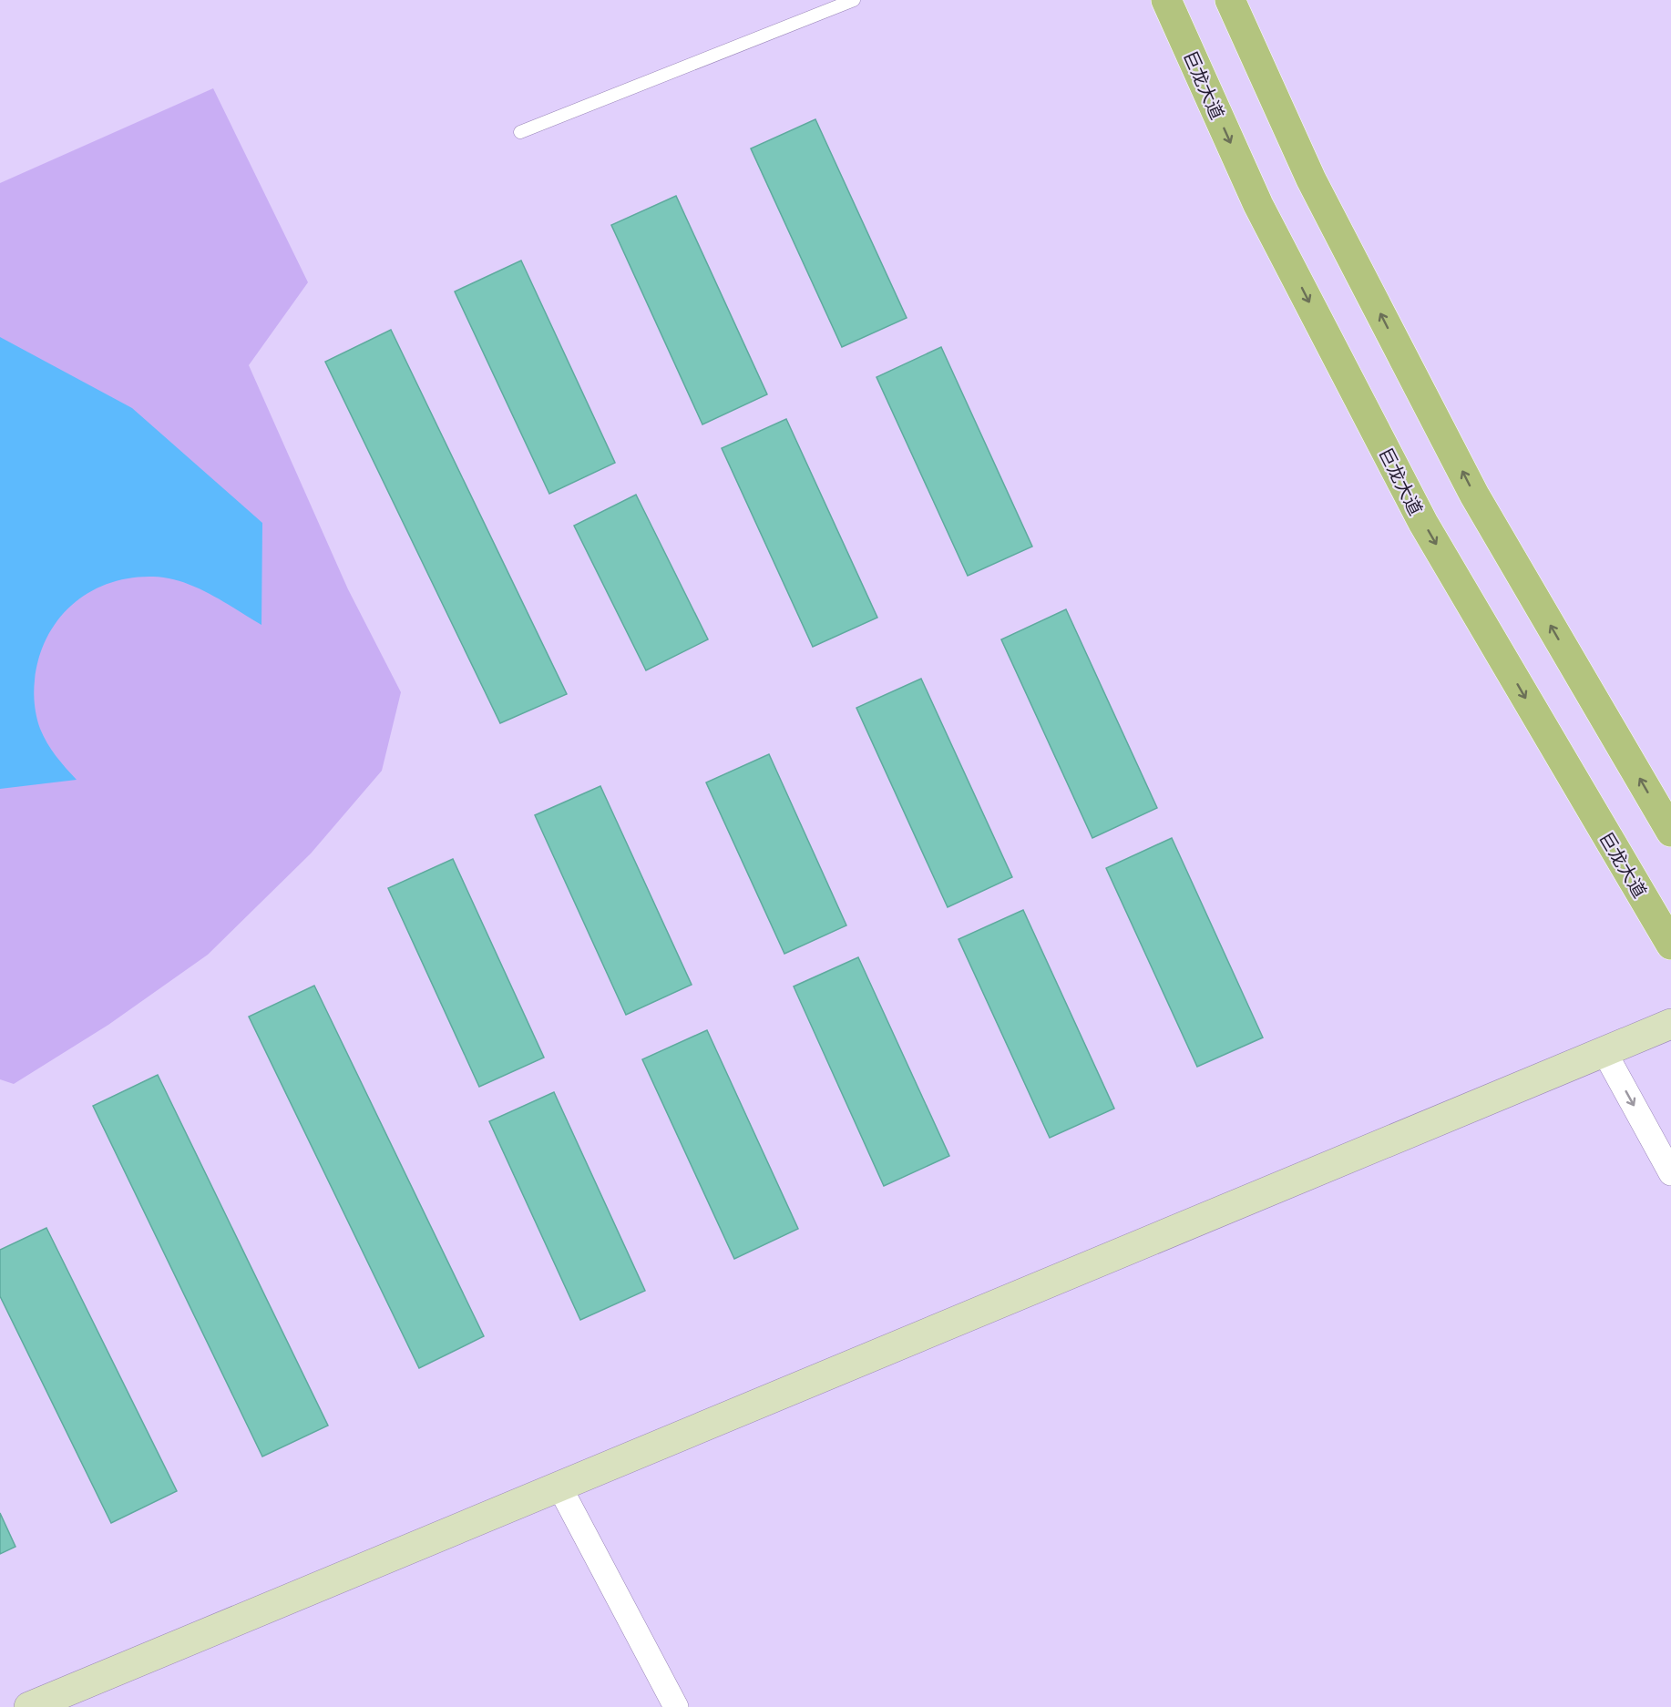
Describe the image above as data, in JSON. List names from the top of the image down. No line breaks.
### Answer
{"streets":{"main road":["巨龙大道"]}}
